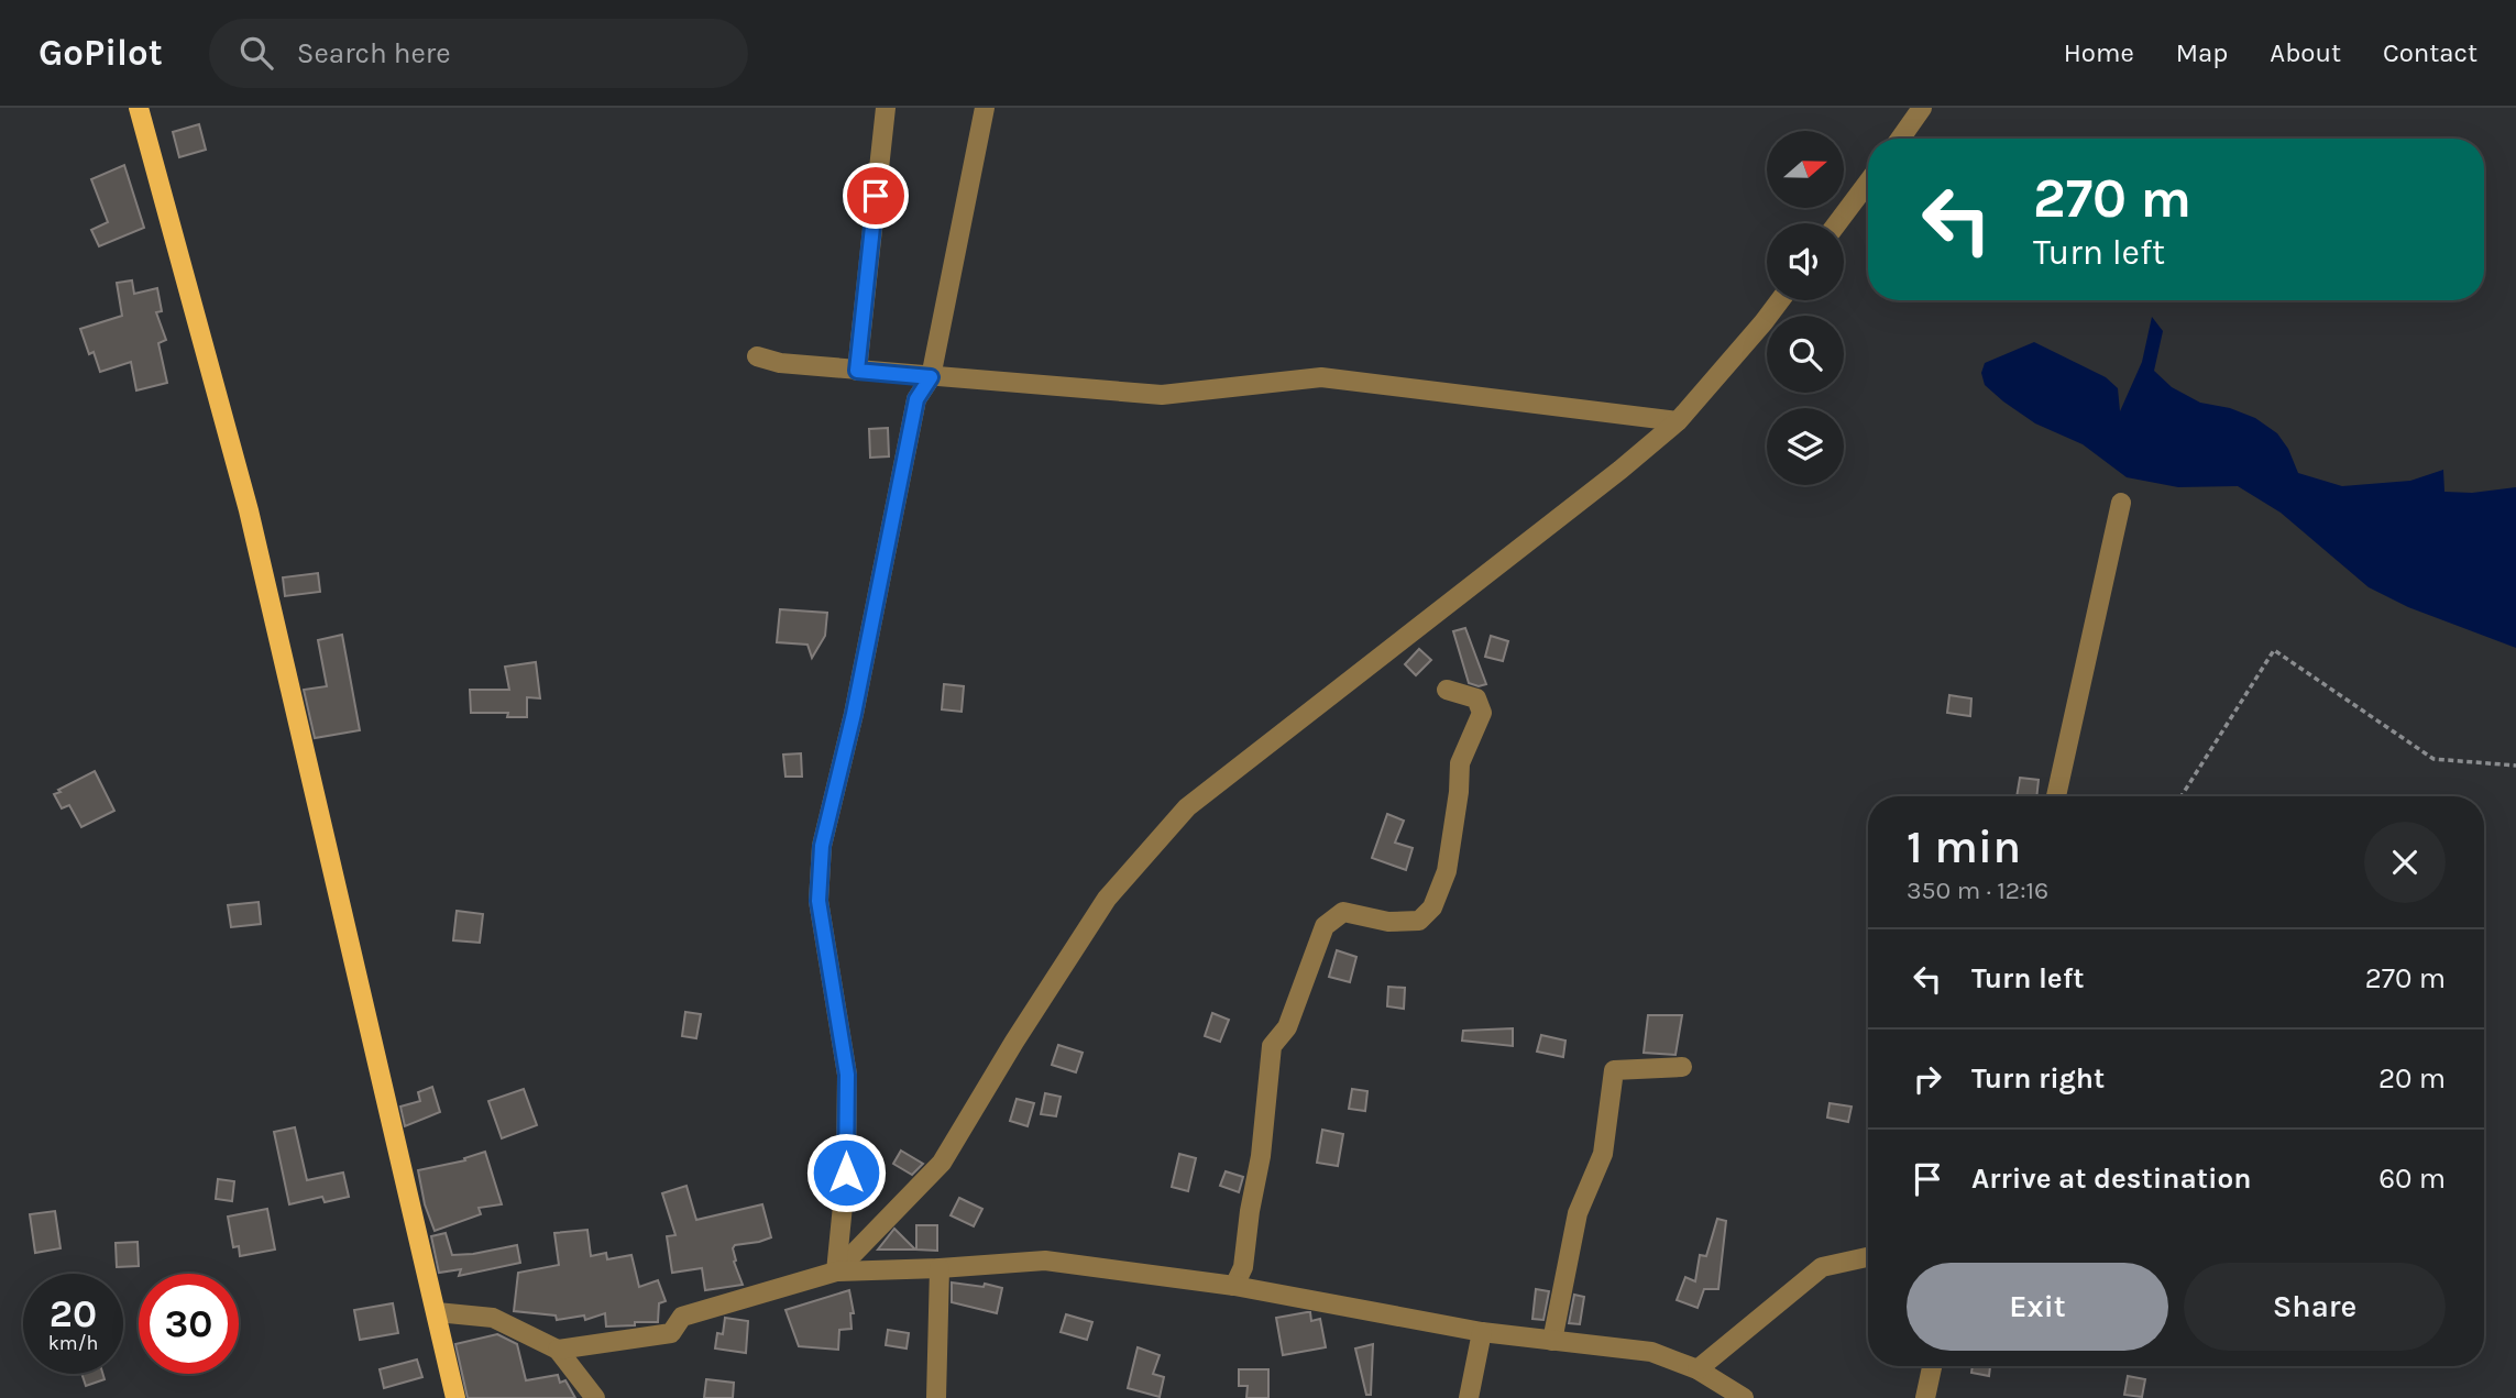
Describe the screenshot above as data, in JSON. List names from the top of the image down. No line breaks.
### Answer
{"north":"right","page":{"header":"GoPilot","search":"Search here","nav":["Home","Map","About","Contact"],"turn":["270 m","Turn left"],"heading":["1 min","350 m · 12:16"],"list":[{"name":"Turn left","value":"270 m"},{"name":"Turn right","value":"20 m"},{"name":"Arrive at destination","value":"60 m"}],"buttons":["Exit","Share"],"speed":"20 km/h","limit":"30"}}
